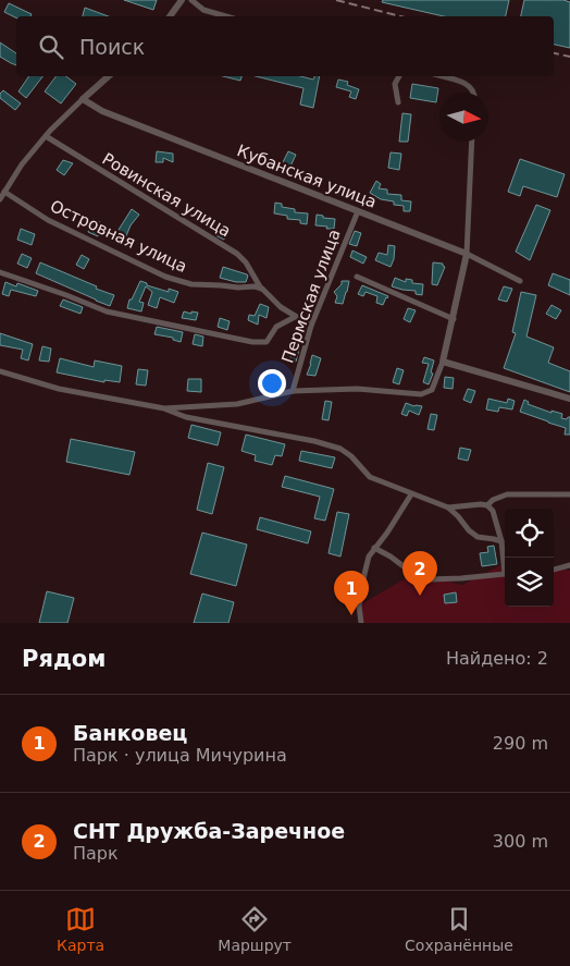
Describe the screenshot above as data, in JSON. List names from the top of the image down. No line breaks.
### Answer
{"streets":{"street":["Кубанская улица","Ровинская улица","Островная улица","Пермская улица"]},"crossings":[["Кубанская улица","Пермская улица"],["Ровинская улица","Островная улица"]],"north":"right","page":{"search":"Поиск","pins":["2","1"],"heading":["Рядом","Найдено: 2"],"list":[{"mark":"1","name":"Банковец","note":"Парк · улица Мичурина","value":"290 m"},{"mark":"2","name":"СНТ Дружба-Заречное","note":"Парк","value":"300 m"}],"nav":["Карта","Маршрут","Сохранённые"]}}
